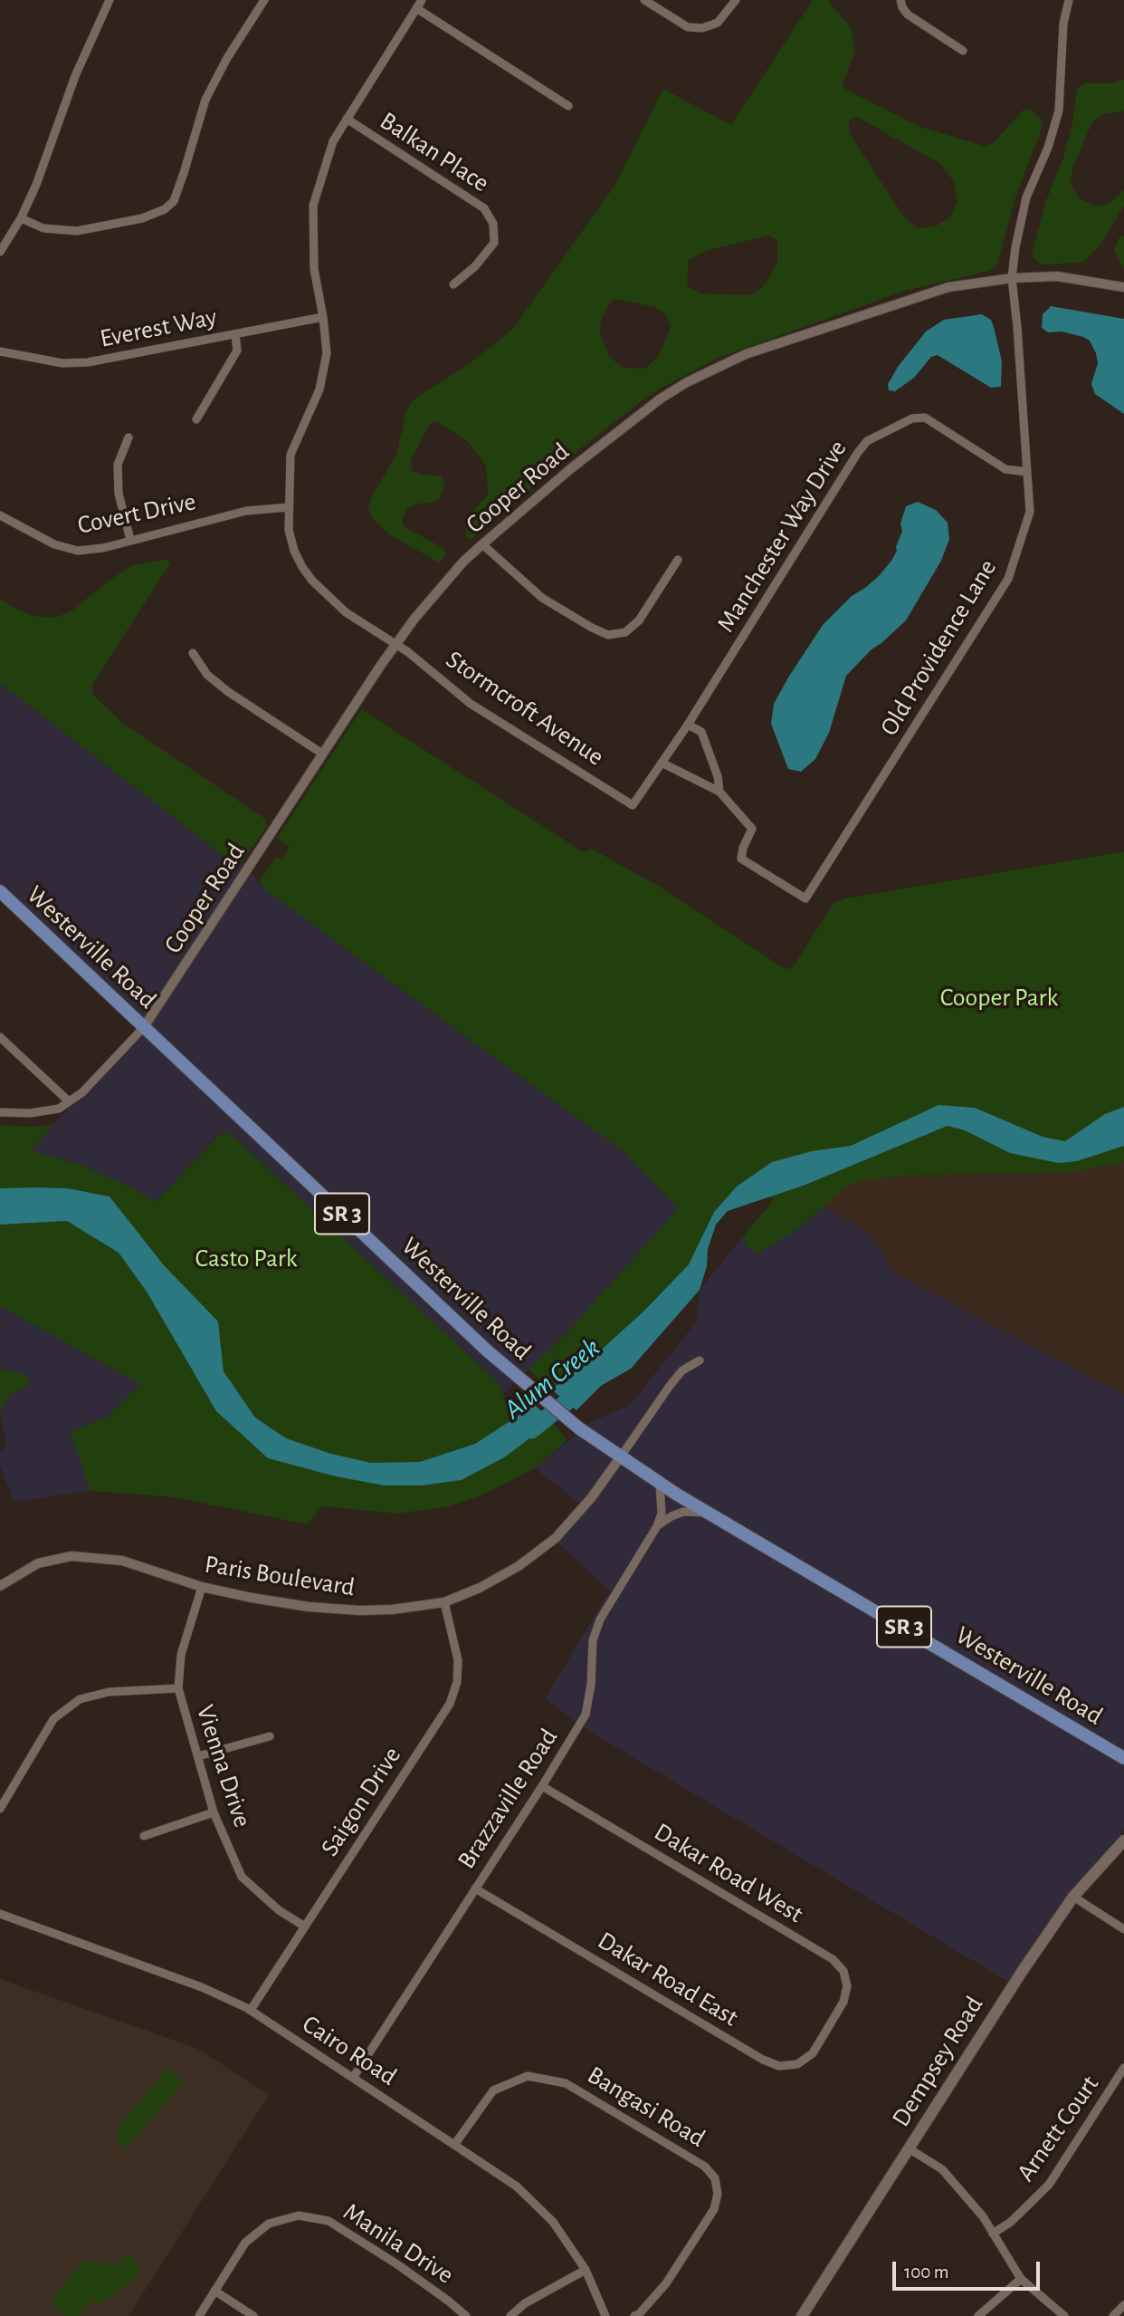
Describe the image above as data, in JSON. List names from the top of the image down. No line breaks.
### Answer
{"streets":{"main road":["Westerville Road","SR 3","Dempsey Road"],"street":["Balkan Place","Everest Way","Cooper Road","Covert Drive","Manchester Way Drive","Old Providence Lane","Stormcroft Avenue","Paris Boulevard","Vienna Drive","Brazzaville Road","Saigon Drive","Dakar Road West","Dakar Road East","Cairo Road","Bangasi Road","Arnett Court","Manila Drive"]},"crossings":[["Balkan Place","Stormcroft Avenue"],["Everest Way","Stormcroft Avenue"],["Cooper Road","Old Providence Lane"],["Cooper Road","Stormcroft Avenue"],["Cooper Road","Westerville Road"],["Covert Drive","Stormcroft Avenue"],["Manchester Way Drive","Old Providence Lane"],["Manchester Way Drive","Stormcroft Avenue"],["Westerville Road","Paris Boulevard"],["Westerville Road","Brazzaville Road"],["Paris Boulevard","Vienna Drive"],["Paris Boulevard","Saigon Drive"],["Vienna Drive","Saigon Drive"],["Brazzaville Road","Dakar Road West"],["Brazzaville Road","Dakar Road East"],["Brazzaville Road","Cairo Road"],["Saigon Drive","Cairo Road"],["Dakar Road West","Dakar Road East"],["Cairo Road","Bangasi Road"]],"water":["Alum Creek"],"parks":["Cooper Park","Casto Park"],"scale_bar":"100 m"}
